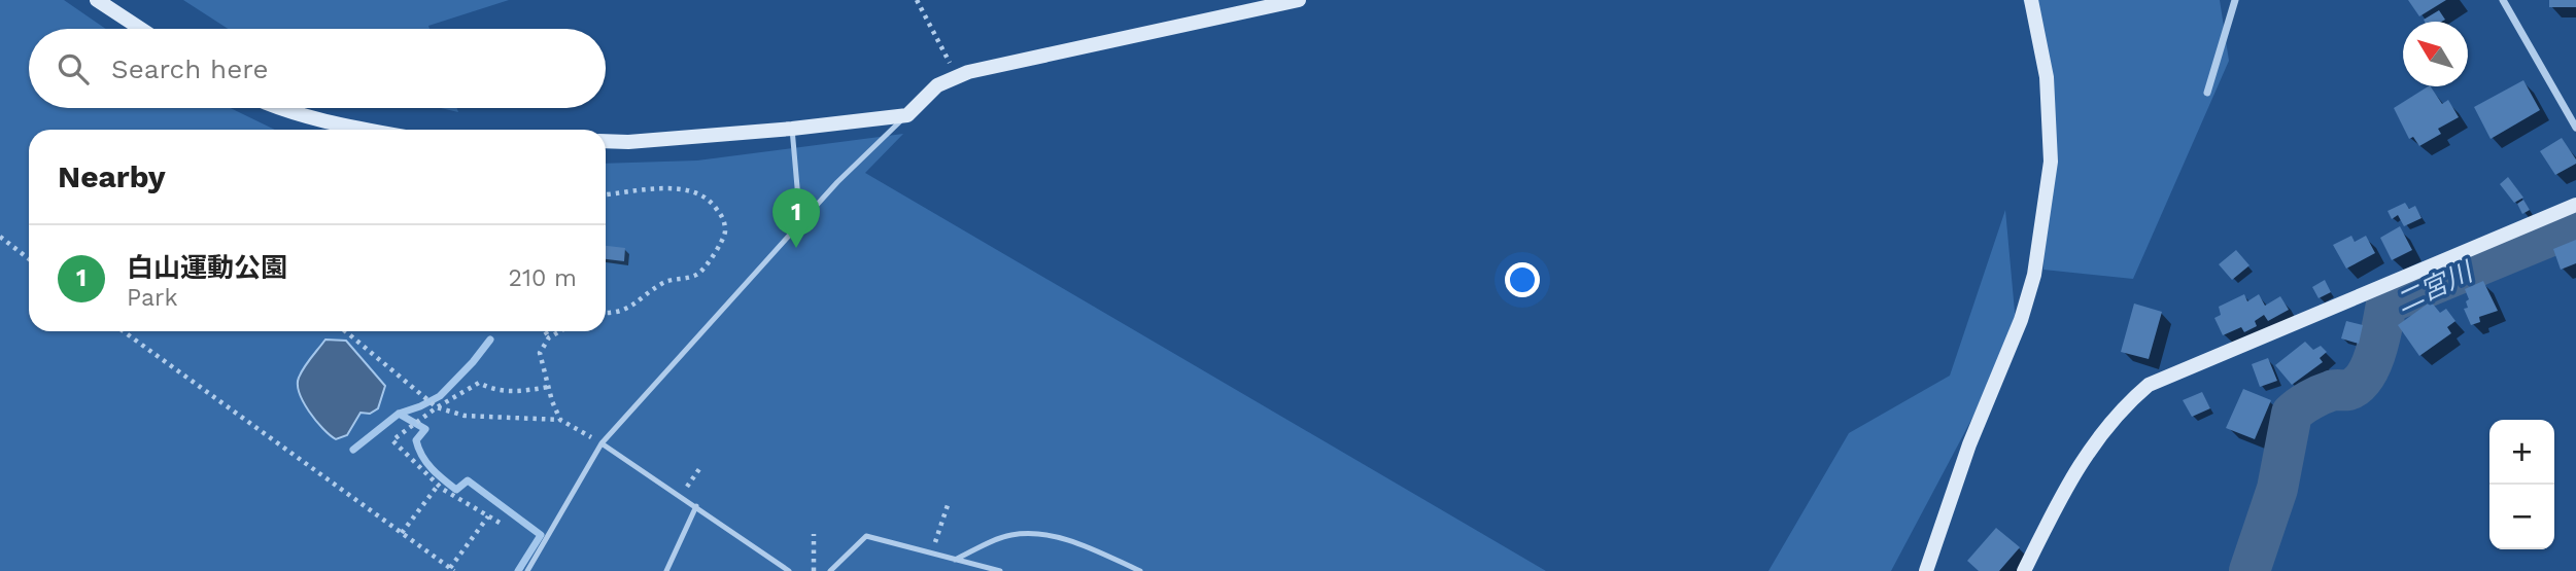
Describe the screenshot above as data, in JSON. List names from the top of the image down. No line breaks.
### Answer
{"water":["二宮川"],"north":"top left","page":{"search":"Search here","heading":"Nearby","pins":"1","list":[{"mark":"1","name":"白山運動公園","note":"Park","value":"210 m"}],"map_buttons":["+","−"]}}
